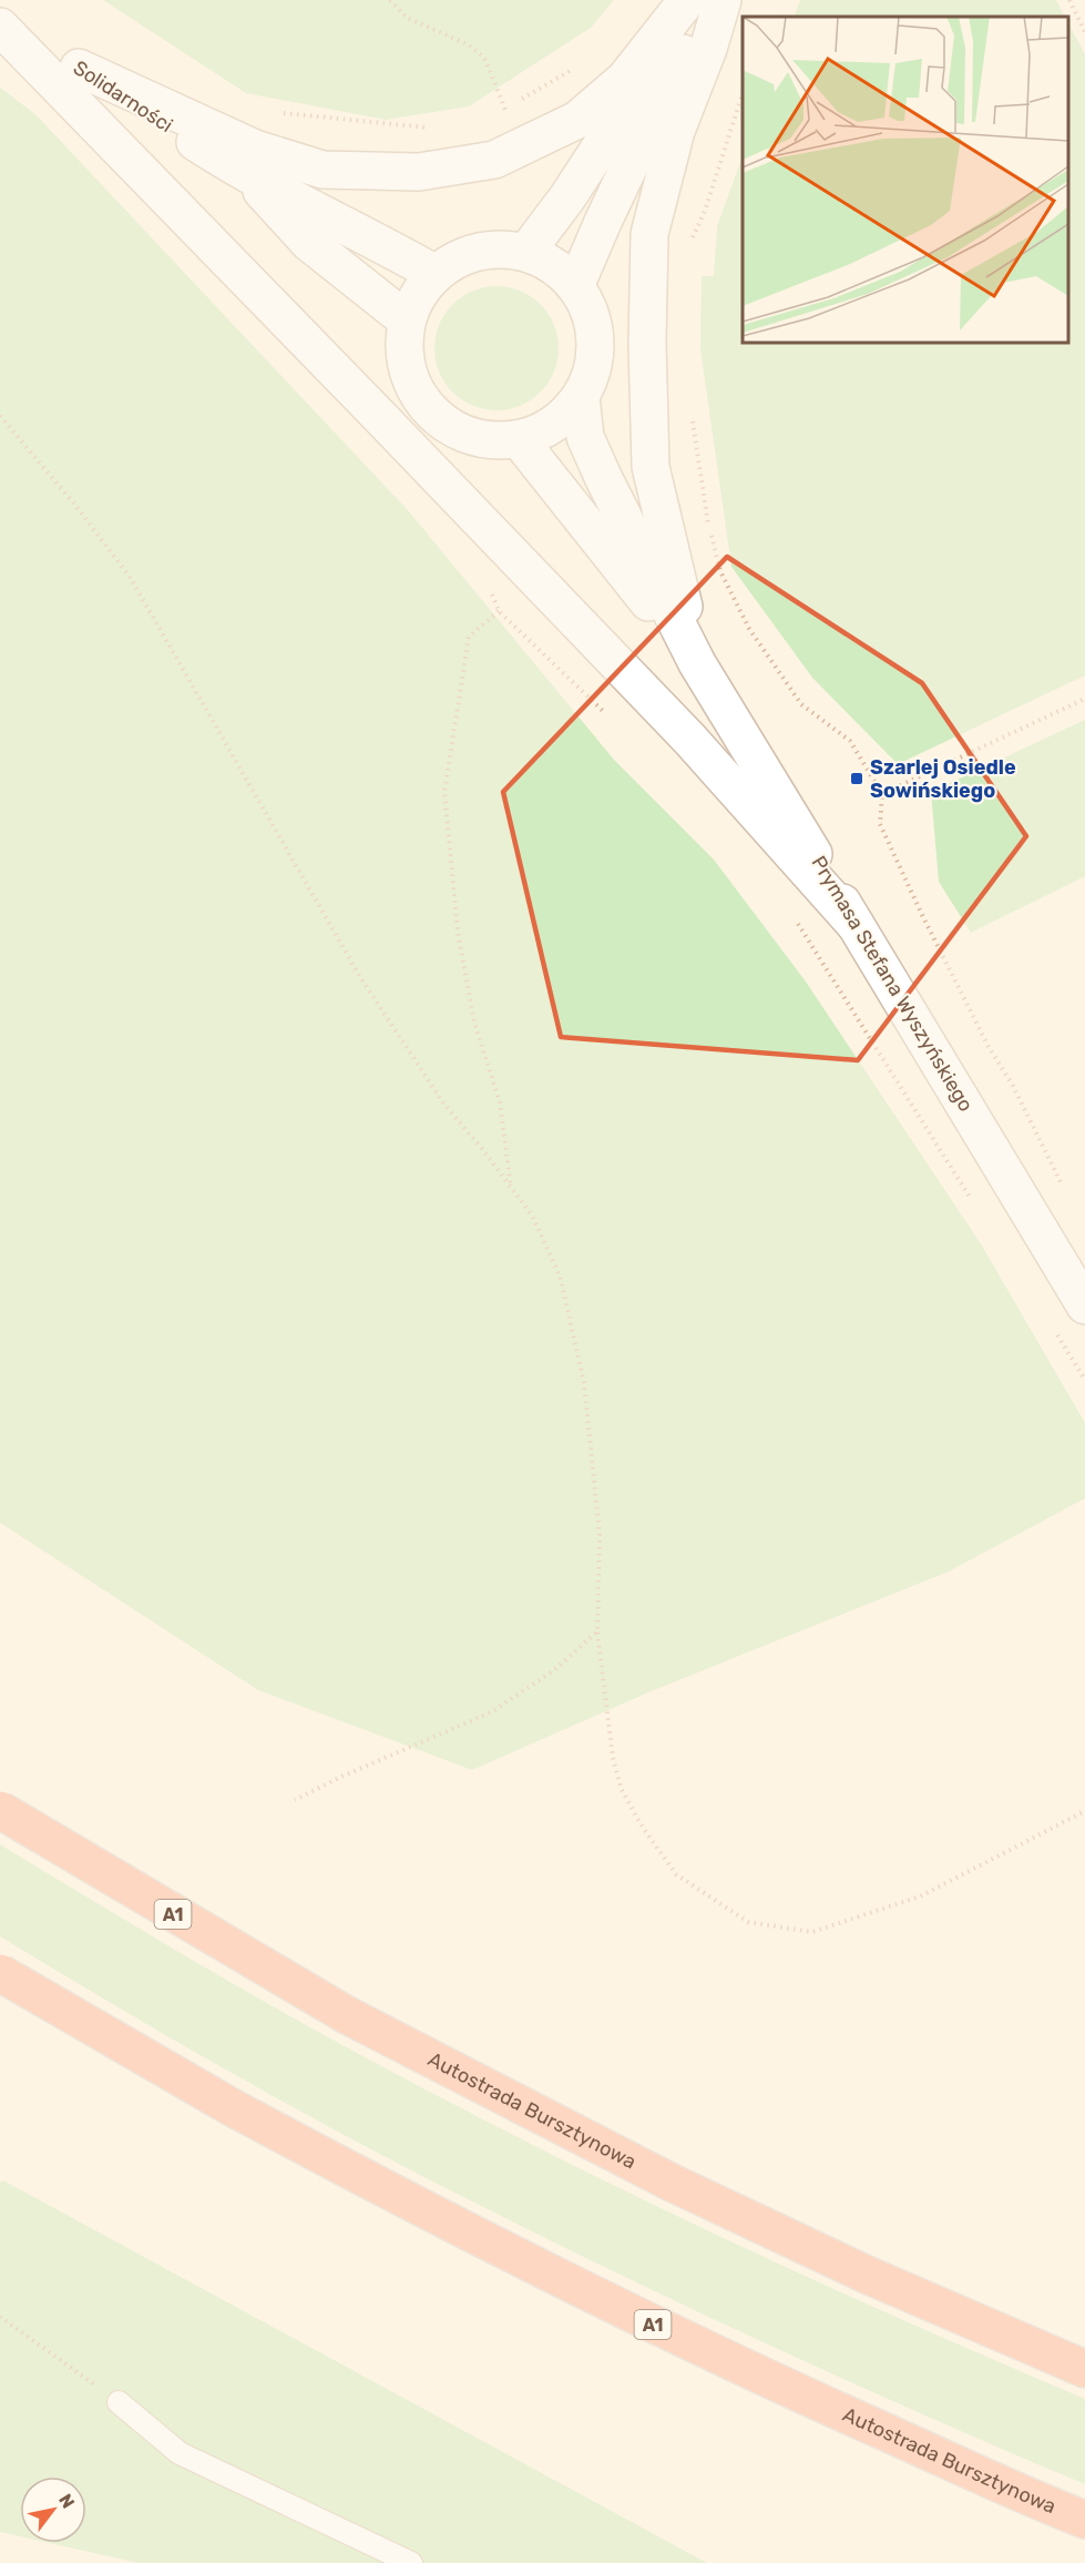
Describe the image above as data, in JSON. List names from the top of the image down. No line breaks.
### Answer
{"streets":{"highway":["A1","Autostrada Bursztynowa"],"street":["Solidarności","Prymasa Stefana Wyszyńskiego"]},"crossings":[["Solidarności","Prymasa Stefana Wyszyńskiego"]],"places":{"transit":["Szarlej Osiedle Sowińskiego"]},"north":"top right"}
